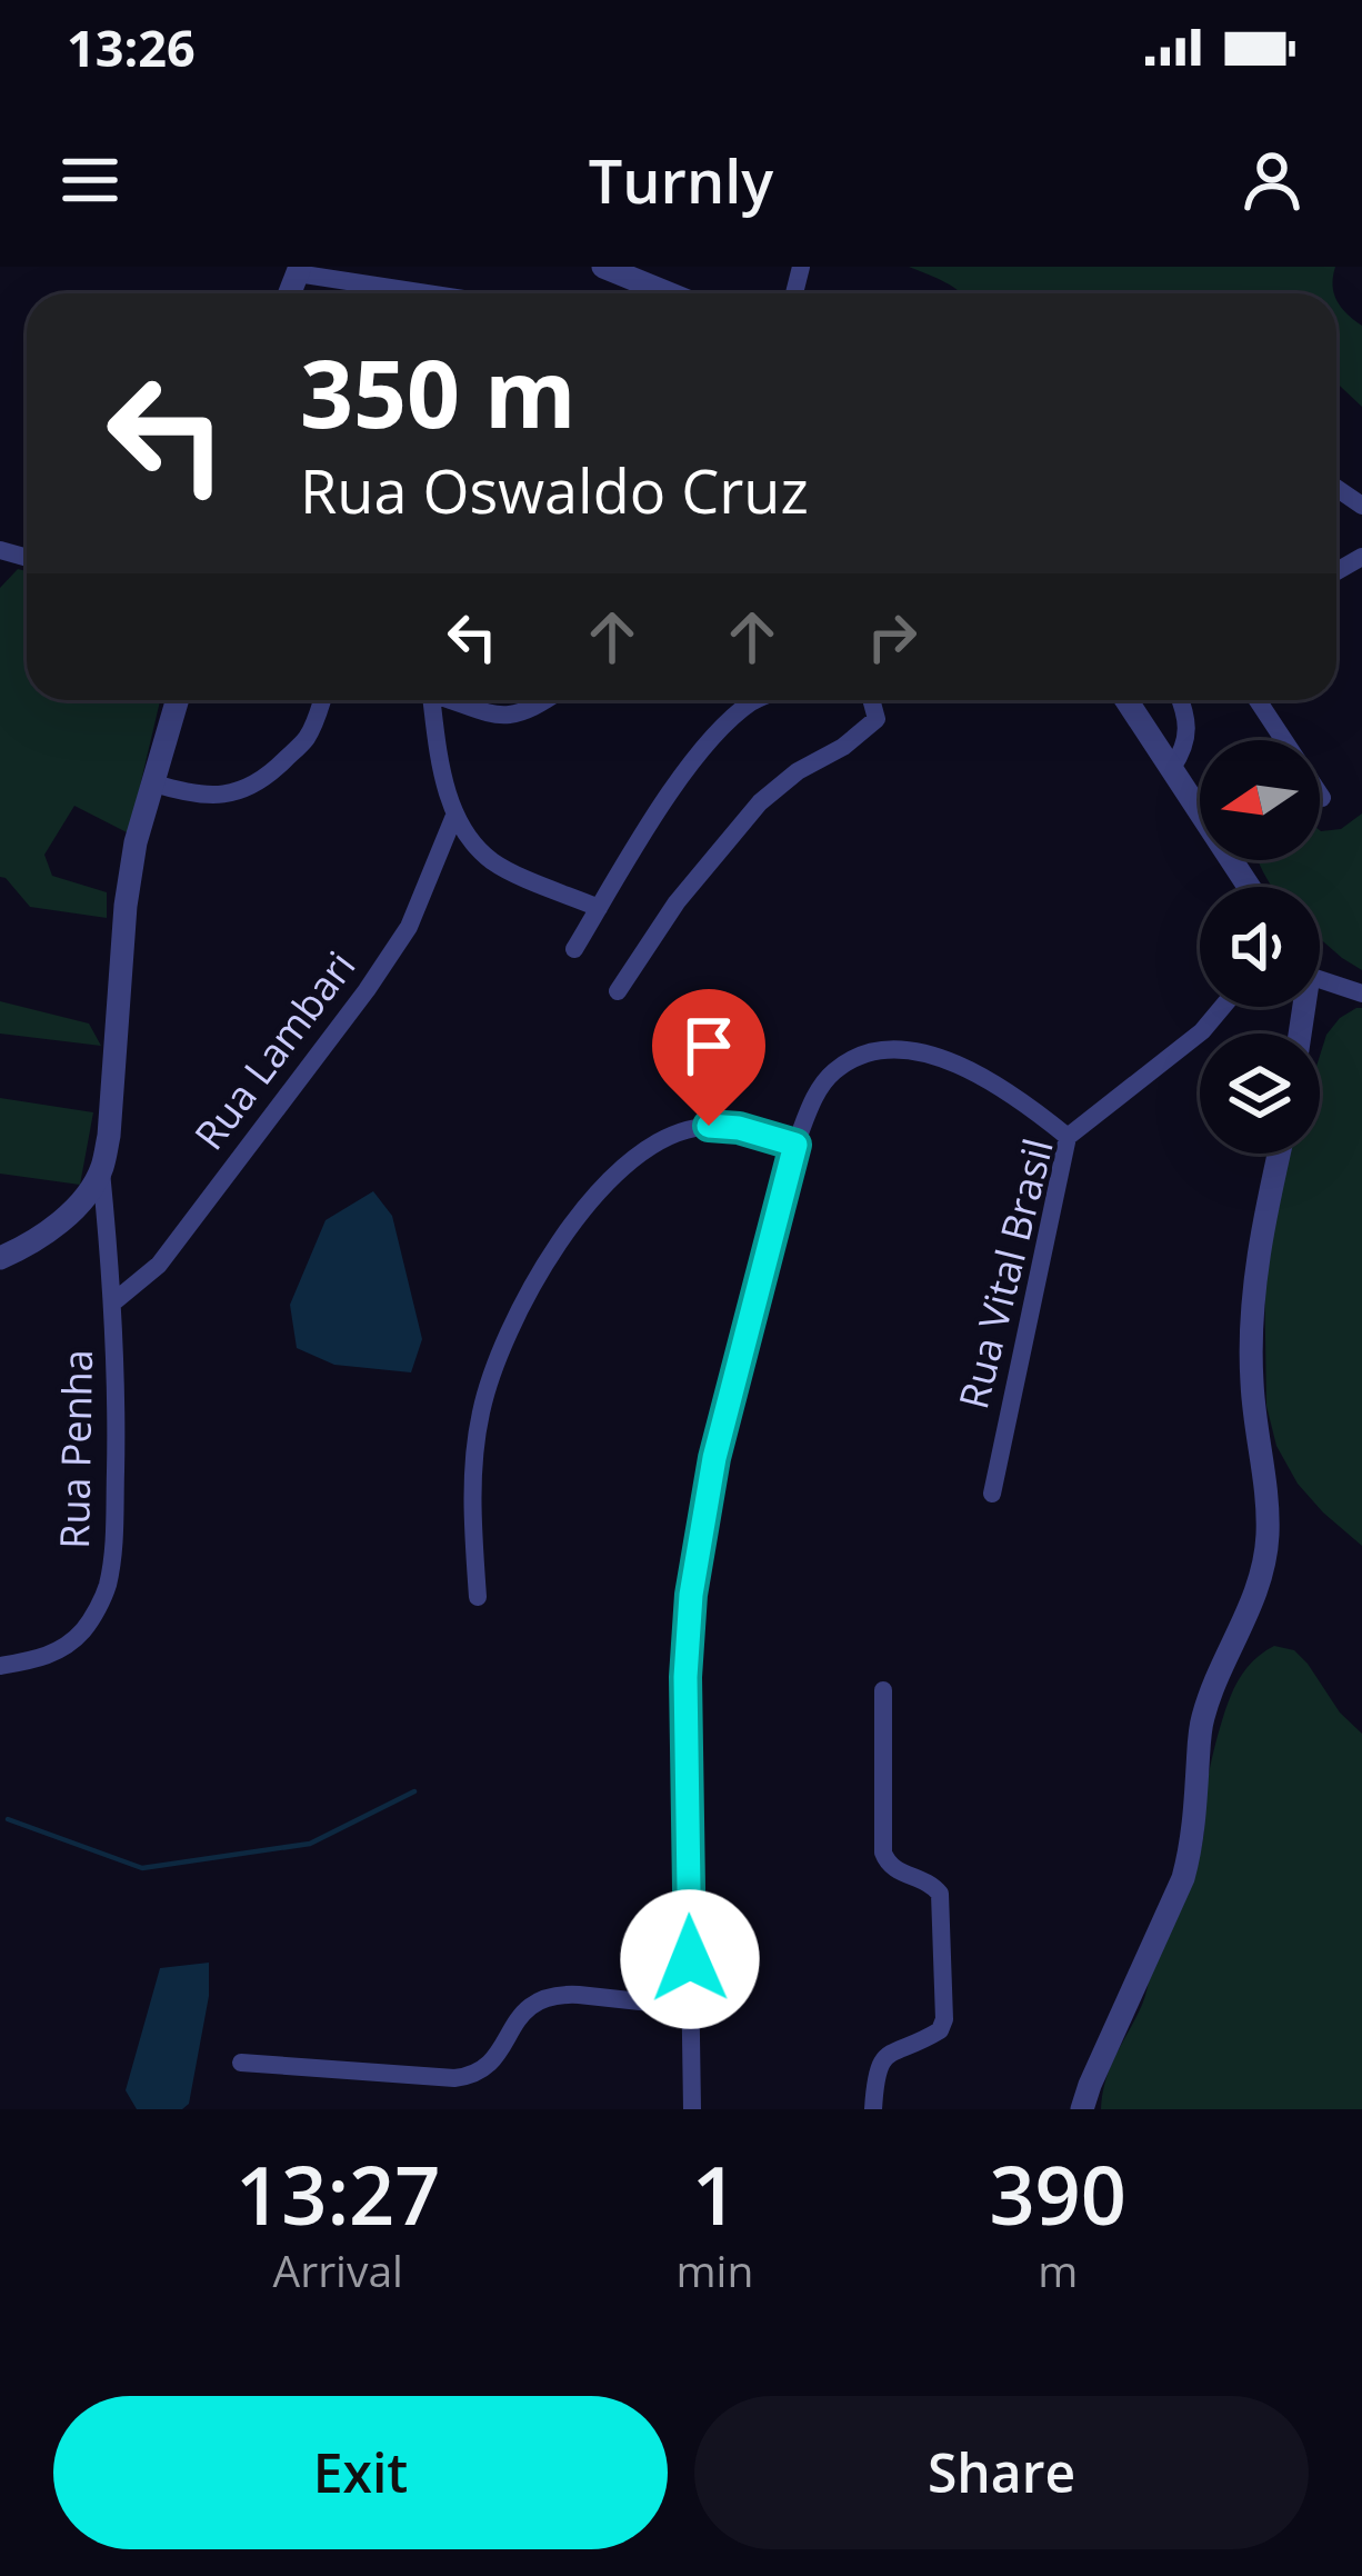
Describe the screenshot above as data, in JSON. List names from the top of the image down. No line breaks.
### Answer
{"streets":{"street":["Rua Lambari","Rua Vital Brasil","Rua Penha"]},"crossings":[["Rua Lambari","Rua Penha"]],"north":"left","page":{"status":"13:26","header":"Turnly","turn":["350 m","Rua Oswaldo Cruz"],"eta":["13:27","Arrival","1","min","390","m"],"buttons":["Exit","Share"]}}
